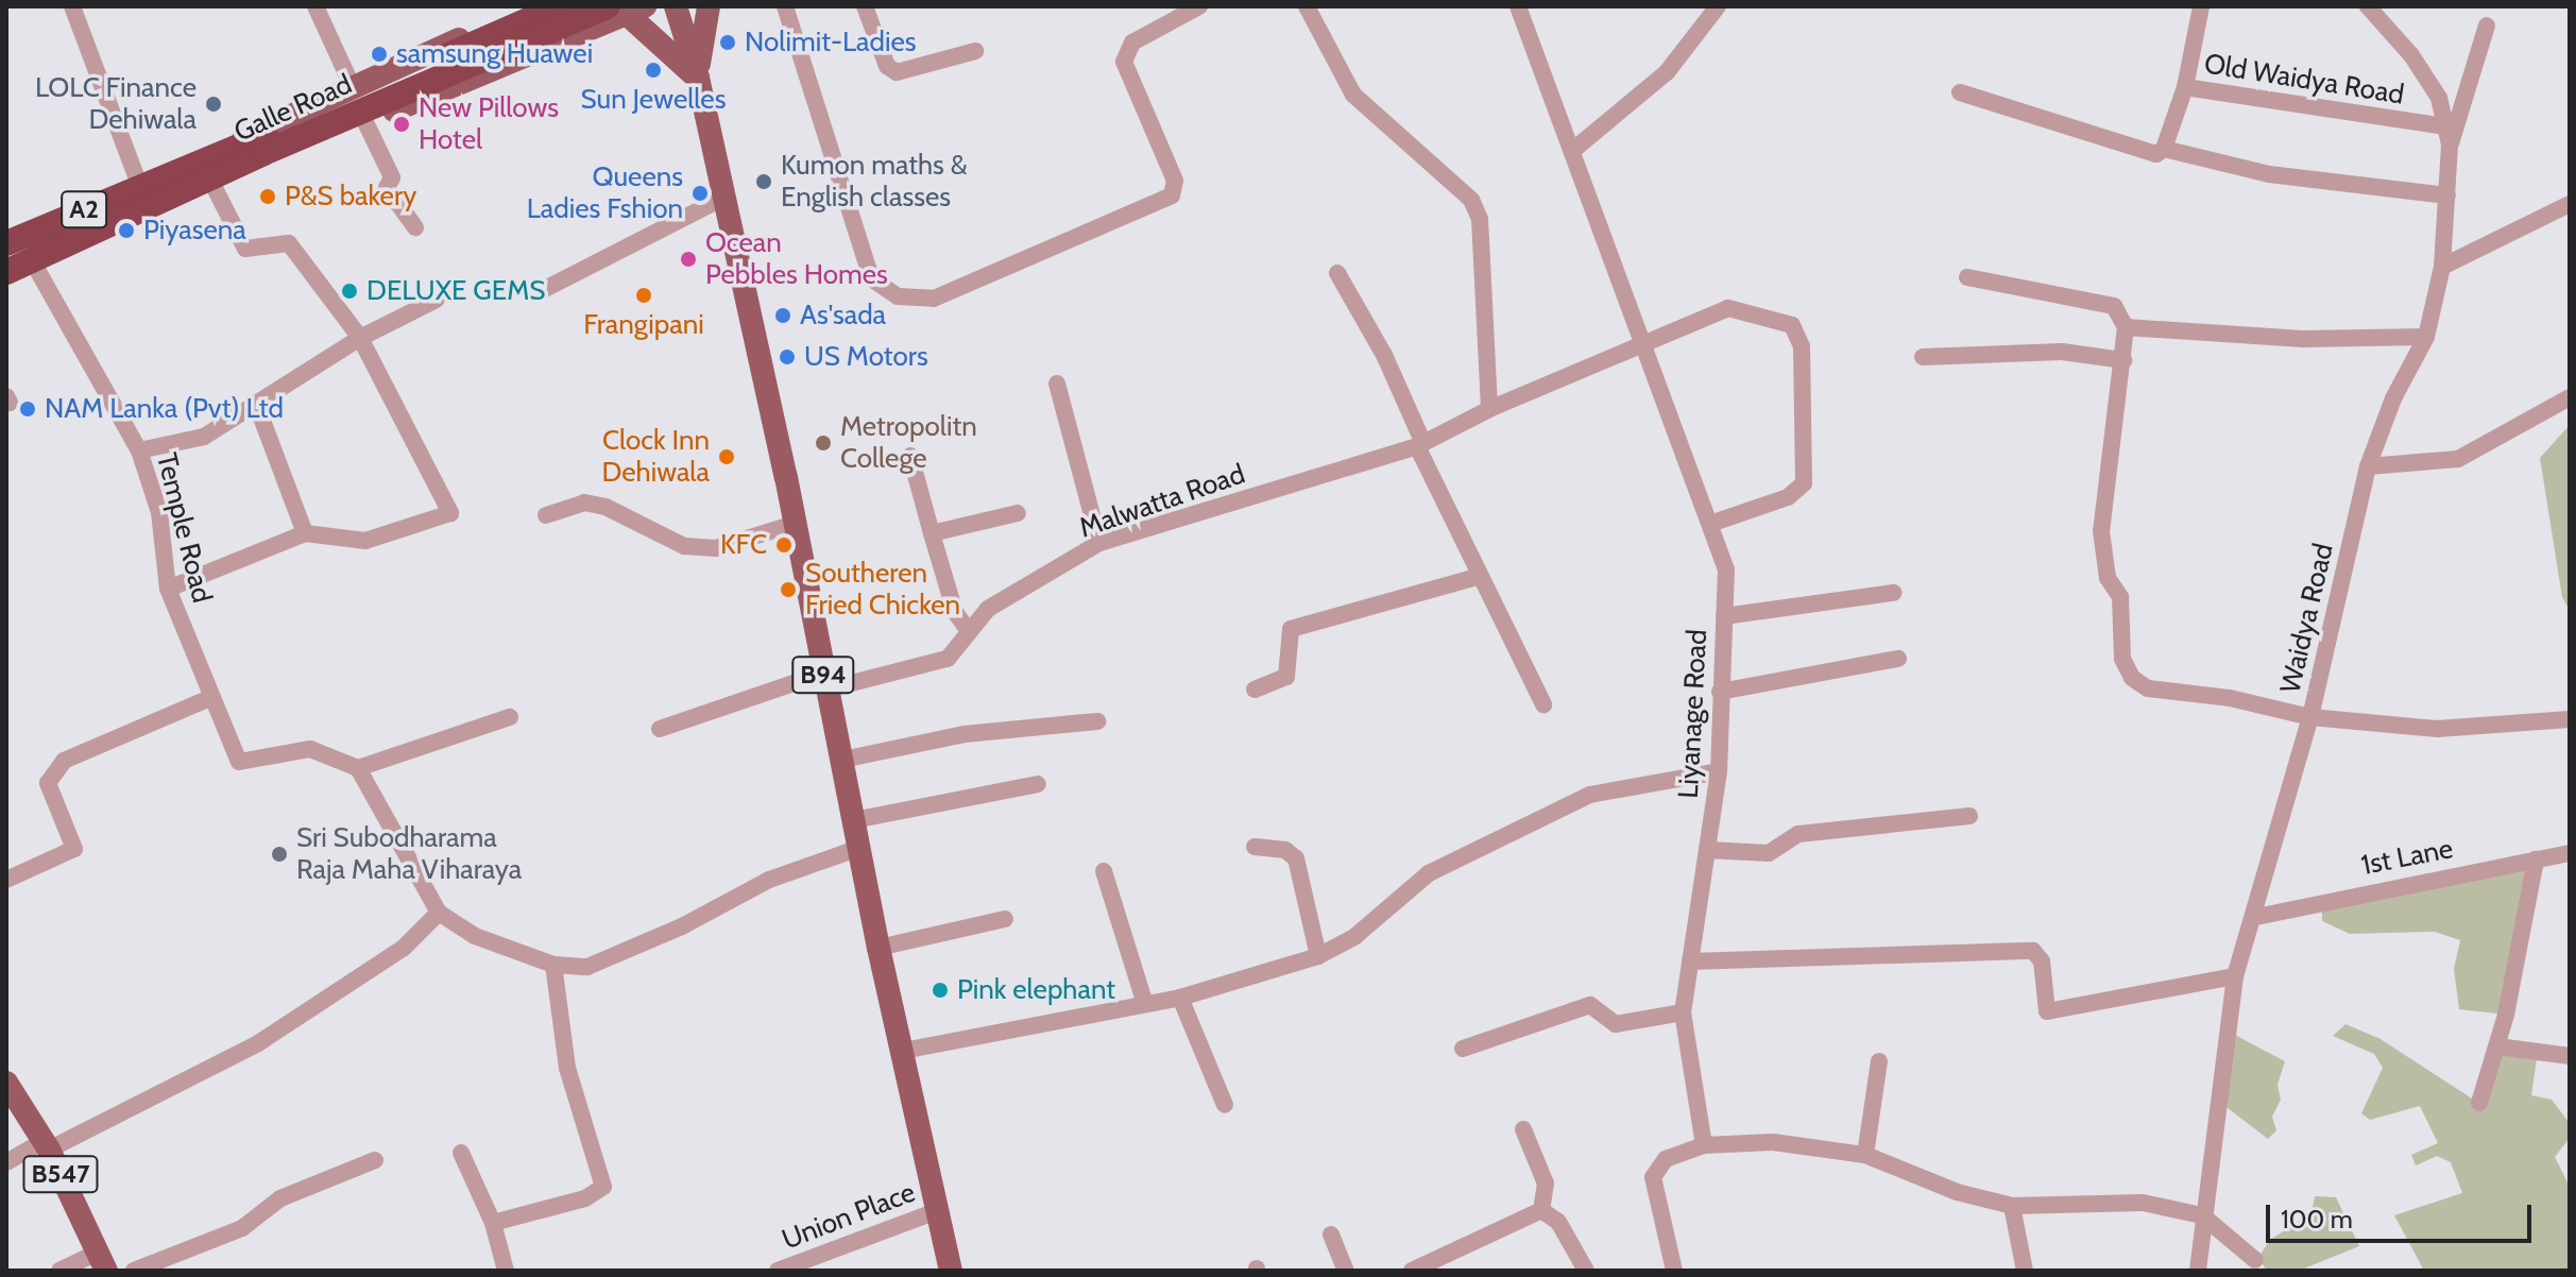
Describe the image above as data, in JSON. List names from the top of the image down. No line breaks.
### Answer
{"streets":{"highway":["Galle Road","A2"],"main road":["B94","B547"],"street":["Old Waidya Road","Malwatta Road","Temple Road","Waidya Road","Liyanage Road","1st Lane","Union Place"]},"crossings":[["Old Waidya Road","Waidya Road"],["Galle Road","Temple Road"],["Malwatta Road","B94"],["Malwatta Road","Liyanage Road"],["Waidya Road","1st Lane"],["B94","Union Place"]],"places":["Nolimit-Ladies","samsung Huawei","Sun Jewelles","LOLC Finance Dehiwala","New Pillows Hotel","Kumon maths & English classes","Queens Ladies Fshion","P&S bakery","Piyasena","Ocean Pebbles Homes","DELUXE GEMS","Frangipani","As'sada","US Motors","NAM Lanka (Pvt) Ltd","Metropolitn College","Clock Inn Dehiwala","KFC","Southeren Fried Chicken","Sri Subodharama Raja Maha Viharaya","Pink elephant"],"scale_bar":"100 m"}
